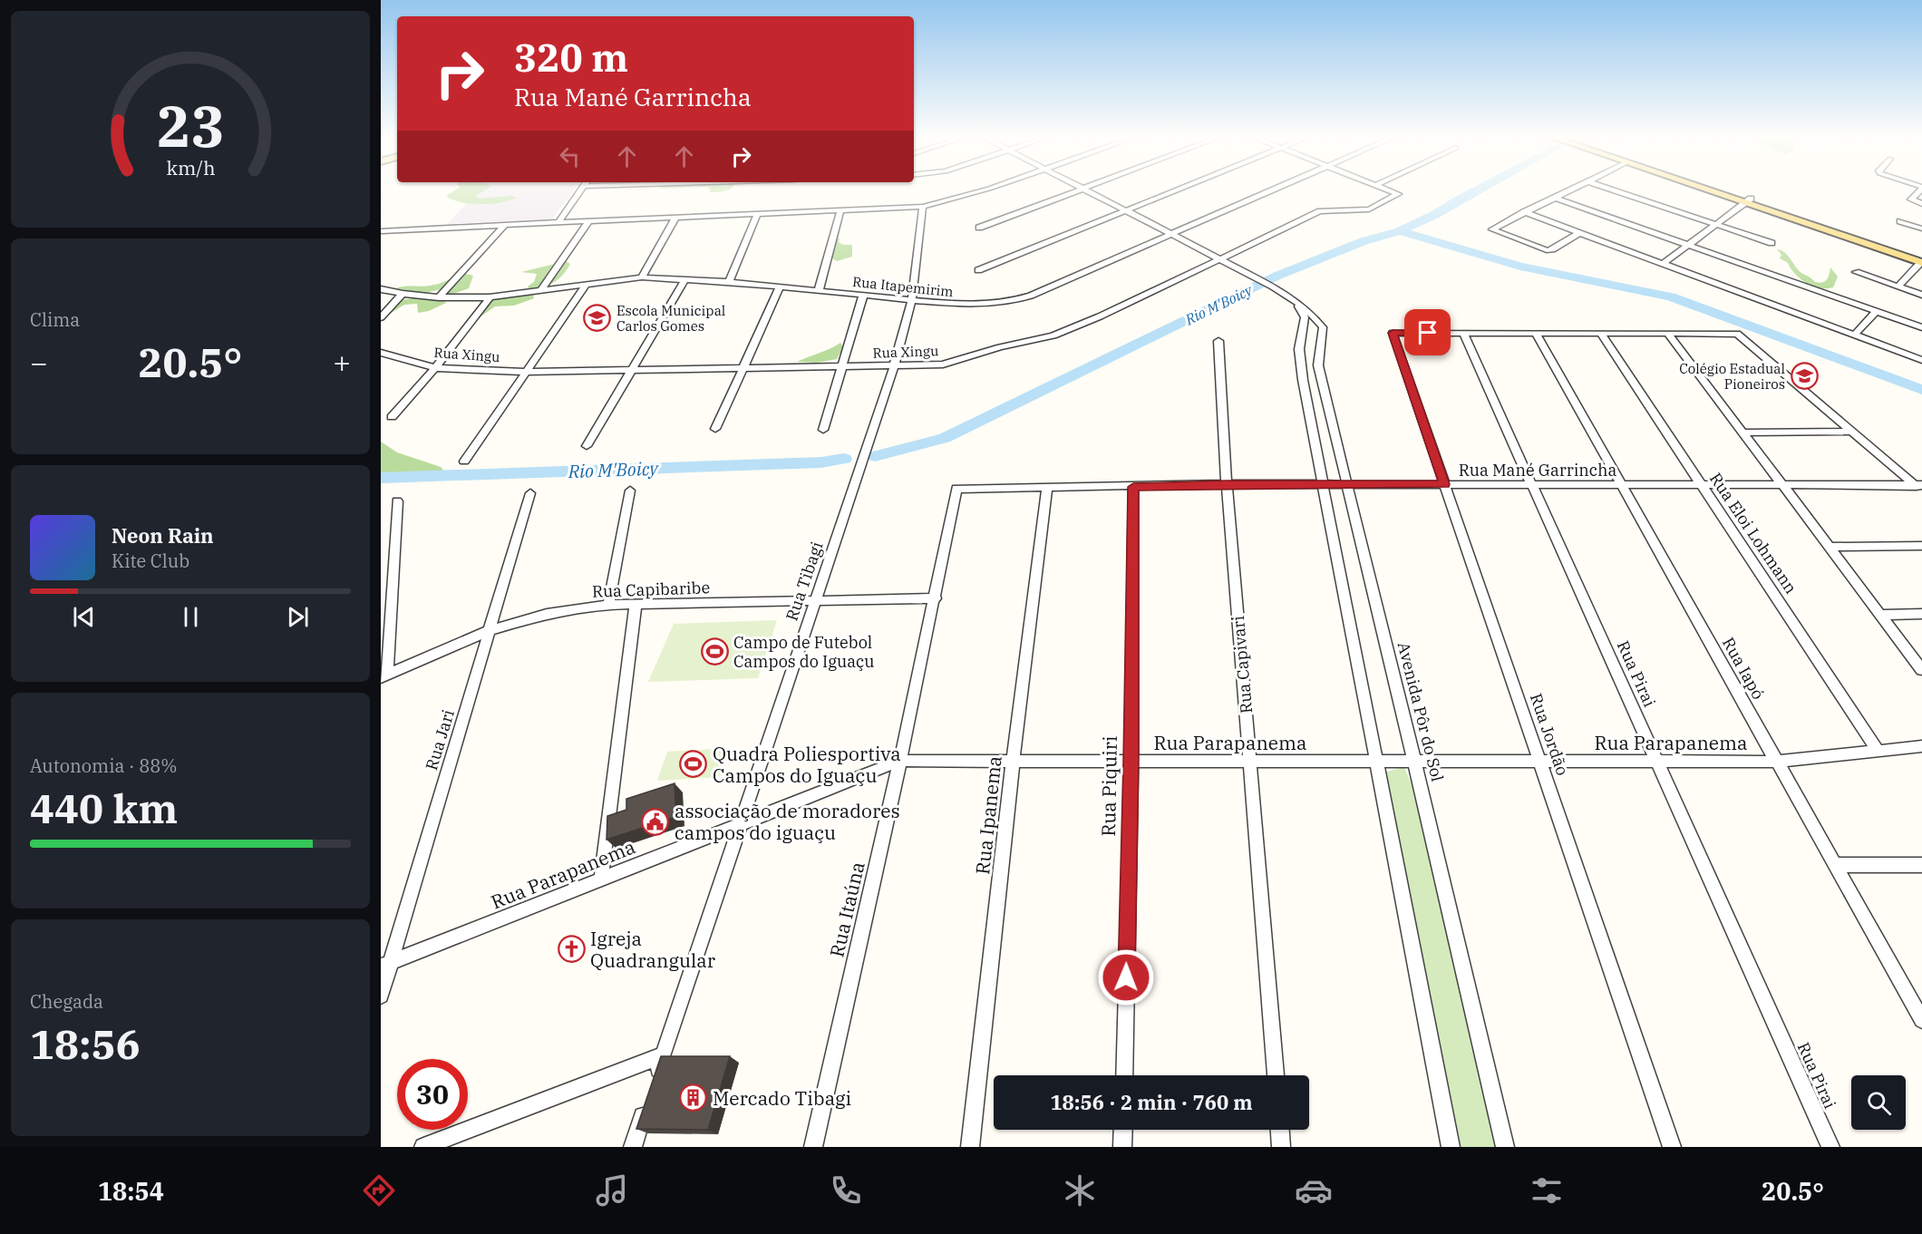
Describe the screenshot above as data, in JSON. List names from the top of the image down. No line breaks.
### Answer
{"streets":{"street":["Rua Itapemirim","Rua Xingu","Rua Mané Garrincha","Rua Eloi Lohmann","Rua Tibagi","Rua Capibaribe","Rua Capivari","Rua Iapó","Rua Pirai","Avenida Pôr do Sol","Rua Jordão","Rua Jari","Rua Parapanema","Rua Piquiri","Rua Ipanema","Rua Itaúna"]},"crossings":[["Rua Itapemirim","Rua Tibagi"],["Rua Xingu","Rua Tibagi"],["Rua Mané Garrincha","Rua Eloi Lohmann"],["Rua Mané Garrincha","Rua Capivari"],["Rua Mané Garrincha","Rua Iapó"],["Rua Mané Garrincha","Rua Pirai"],["Rua Mané Garrincha","Avenida Pôr do Sol"],["Rua Mané Garrincha","Rua Jordão"],["Rua Mané Garrincha","Rua Piquiri"],["Rua Mané Garrincha","Rua Ipanema"],["Rua Mané Garrincha","Rua Itaúna"],["Rua Eloi Lohmann","Rua Parapanema"],["Rua Tibagi","Rua Capibaribe"],["Rua Tibagi","Rua Parapanema"],["Rua Capibaribe","Rua Jari"],["Rua Capibaribe","Rua Itaúna"],["Rua Capivari","Rua Parapanema"],["Rua Iapó","Rua Parapanema"],["Rua Pirai","Rua Jordão"],["Rua Pirai","Rua Parapanema"],["Avenida Pôr do Sol","Rua Parapanema"],["Rua Jordão","Rua Parapanema"],["Rua Jari","Rua Parapanema"],["Rua Parapanema","Rua Piquiri"],["Rua Parapanema","Rua Ipanema"],["Rua Parapanema","Rua Itaúna"]],"water":["Rio M'Boicy"],"places":{"school or university":["Escola Municipal Carlos Gomes","Colégio Estadual Pioneiros"],"sports":["Campo de Futebol Campos do Iguaçu","Quadra Poliesportiva Campos do Iguaçu"],"public building":["associação de moradores campos do iguaçu"],"church":["Igreja Quadrangular"],"building":["Mercado Tibagi"]},"page":{"turn":["320 m","Rua Mané Garrincha"],"tile":["Clima",["Autonomia · 88%","440 km"],["Chegada","18:56"]],"heat":["−","20.5°","+"],"song":["Neon Rain","Kite Club"],"limit":"30","trip":"18:56 · 2 min · 760 m","tabs":["18:54","20.5°"],"gauge":["23","km/h"]}}
